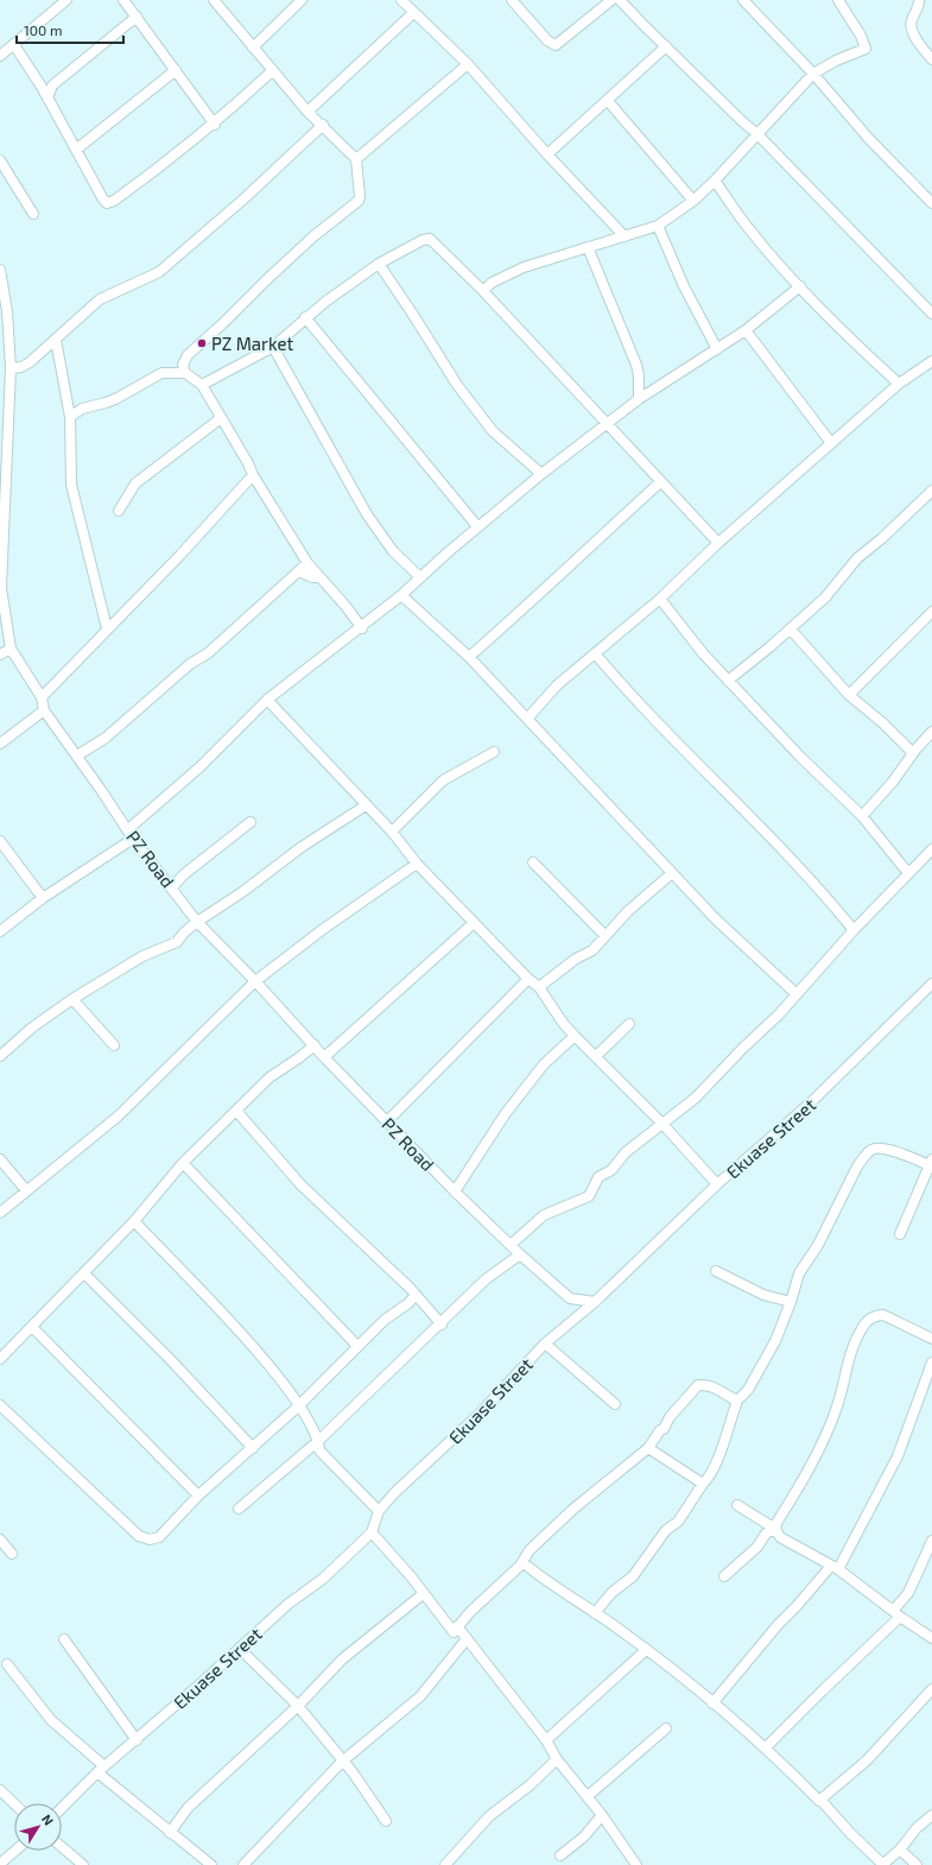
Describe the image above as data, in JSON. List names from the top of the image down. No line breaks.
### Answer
{"streets":{"street":["PZ Road","Ekuase Street"]},"crossings":[["PZ Road","Ekuase Street"]],"places":["PZ Market"],"scale_bar":"100 m","north":"top right"}
